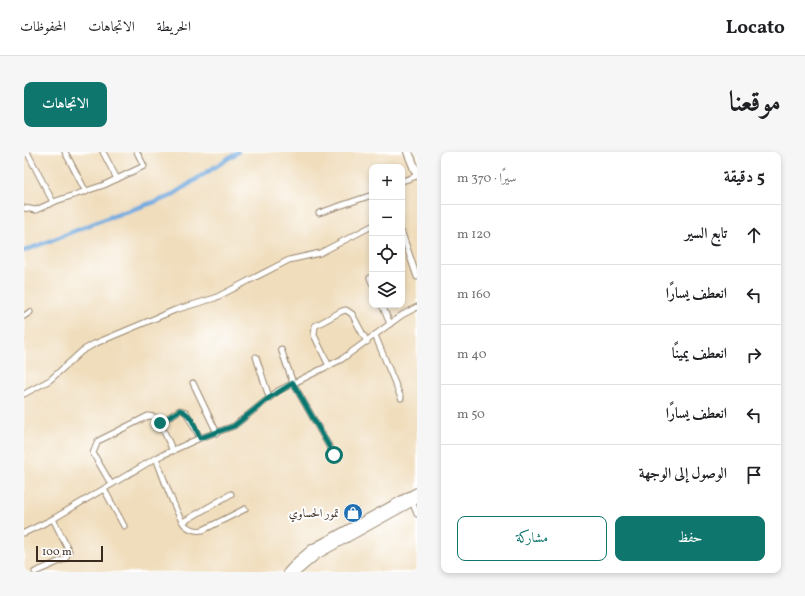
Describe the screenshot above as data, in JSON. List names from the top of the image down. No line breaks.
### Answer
{"places":{"shop":["تمور الحساوي"]},"scale_bar":"100 m","page":{"header":"Locato","nav":["الخريطة","الاتجاهات","المحفوظات"],"title":"موقعنا","buttons":["الاتجاهات",["حفظ","مشاركة"]],"heading":["5 دقيقة","سيرًا · 370 m"],"map_buttons":["+","−"],"list":[["تابع السير","120 m"],["انعطف يسارًا","160 m"],["انعطف يمينًا","40 m"],["انعطف يسارًا","50 m"],"الوصول إلى الوجهة"],"scale":"100 m"}}
